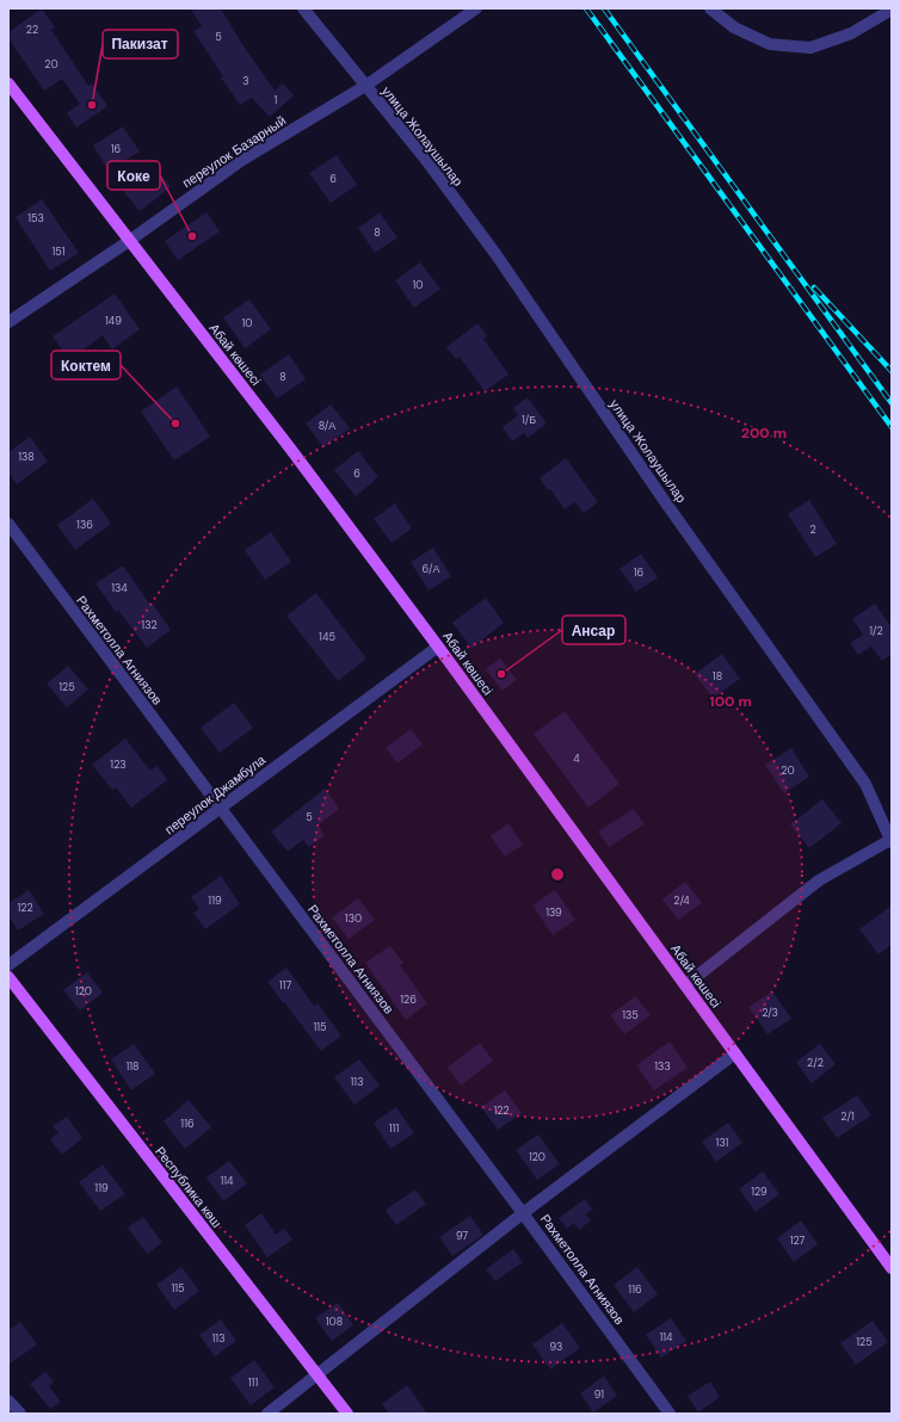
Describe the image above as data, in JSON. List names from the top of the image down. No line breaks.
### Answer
{"streets":{"main road":["Абай көшесі","Республика көш"],"street":["улица Жолаушылар","переулок Базарный","Рахметолла Агниязов","переулок Джамбула"]},"crossings":[["улица Жолаушылар","переулок Базарный"],["переулок Базарный","Абай көшесі"],["Абай көшесі","переулок Джамбула"],["Рахметолла Агниязов","переулок Джамбула"]],"places":["Пакизат","Коке","Коктем","Ансар"],"house_numbers":["22","5","20","3","1","16","6","153","8","151","10","149","10","8","1/Б","8/А","138","6","136","2","6/А","16","134","132","1/2","145","18","125","4","123","20","5","119","2/4","122","139","130","117","120","126","2/3","135","115","2/2","118","133","113","122","2/1","116","111","131","120","114","119","129","97","127","115","116","108","114","113","125","93","111","91"],"rings":["200 m","100 m"]}
